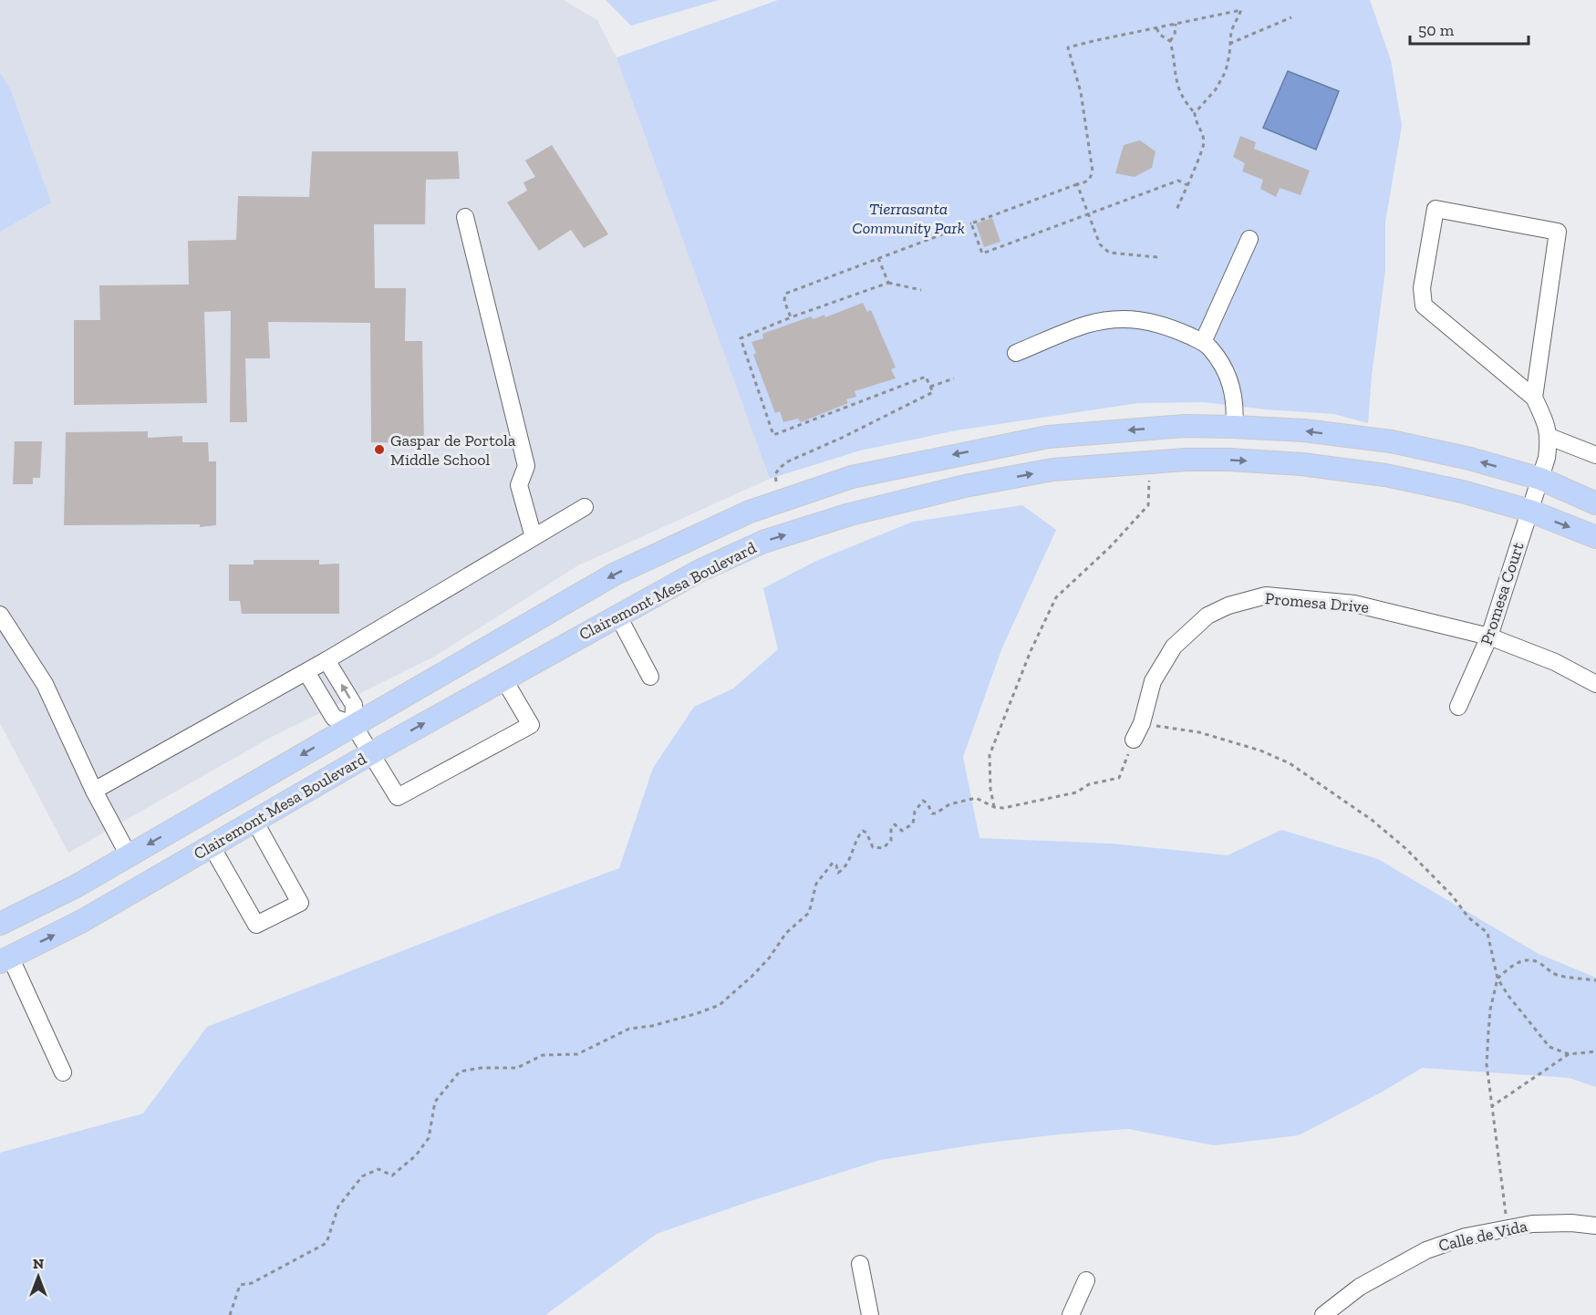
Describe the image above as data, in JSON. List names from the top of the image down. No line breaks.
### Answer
{"streets":{"main road":["Clairemont Mesa Boulevard"],"street":["Promesa Court","Promesa Drive","Calle de Vida"]},"crossings":[["Clairemont Mesa Boulevard","Promesa Court"],["Promesa Court","Promesa Drive"]],"parks":["Tierrasanta Community Park"],"places":["Gaspar de Portola Middle School"],"scale_bar":"50 m","north":"top"}
